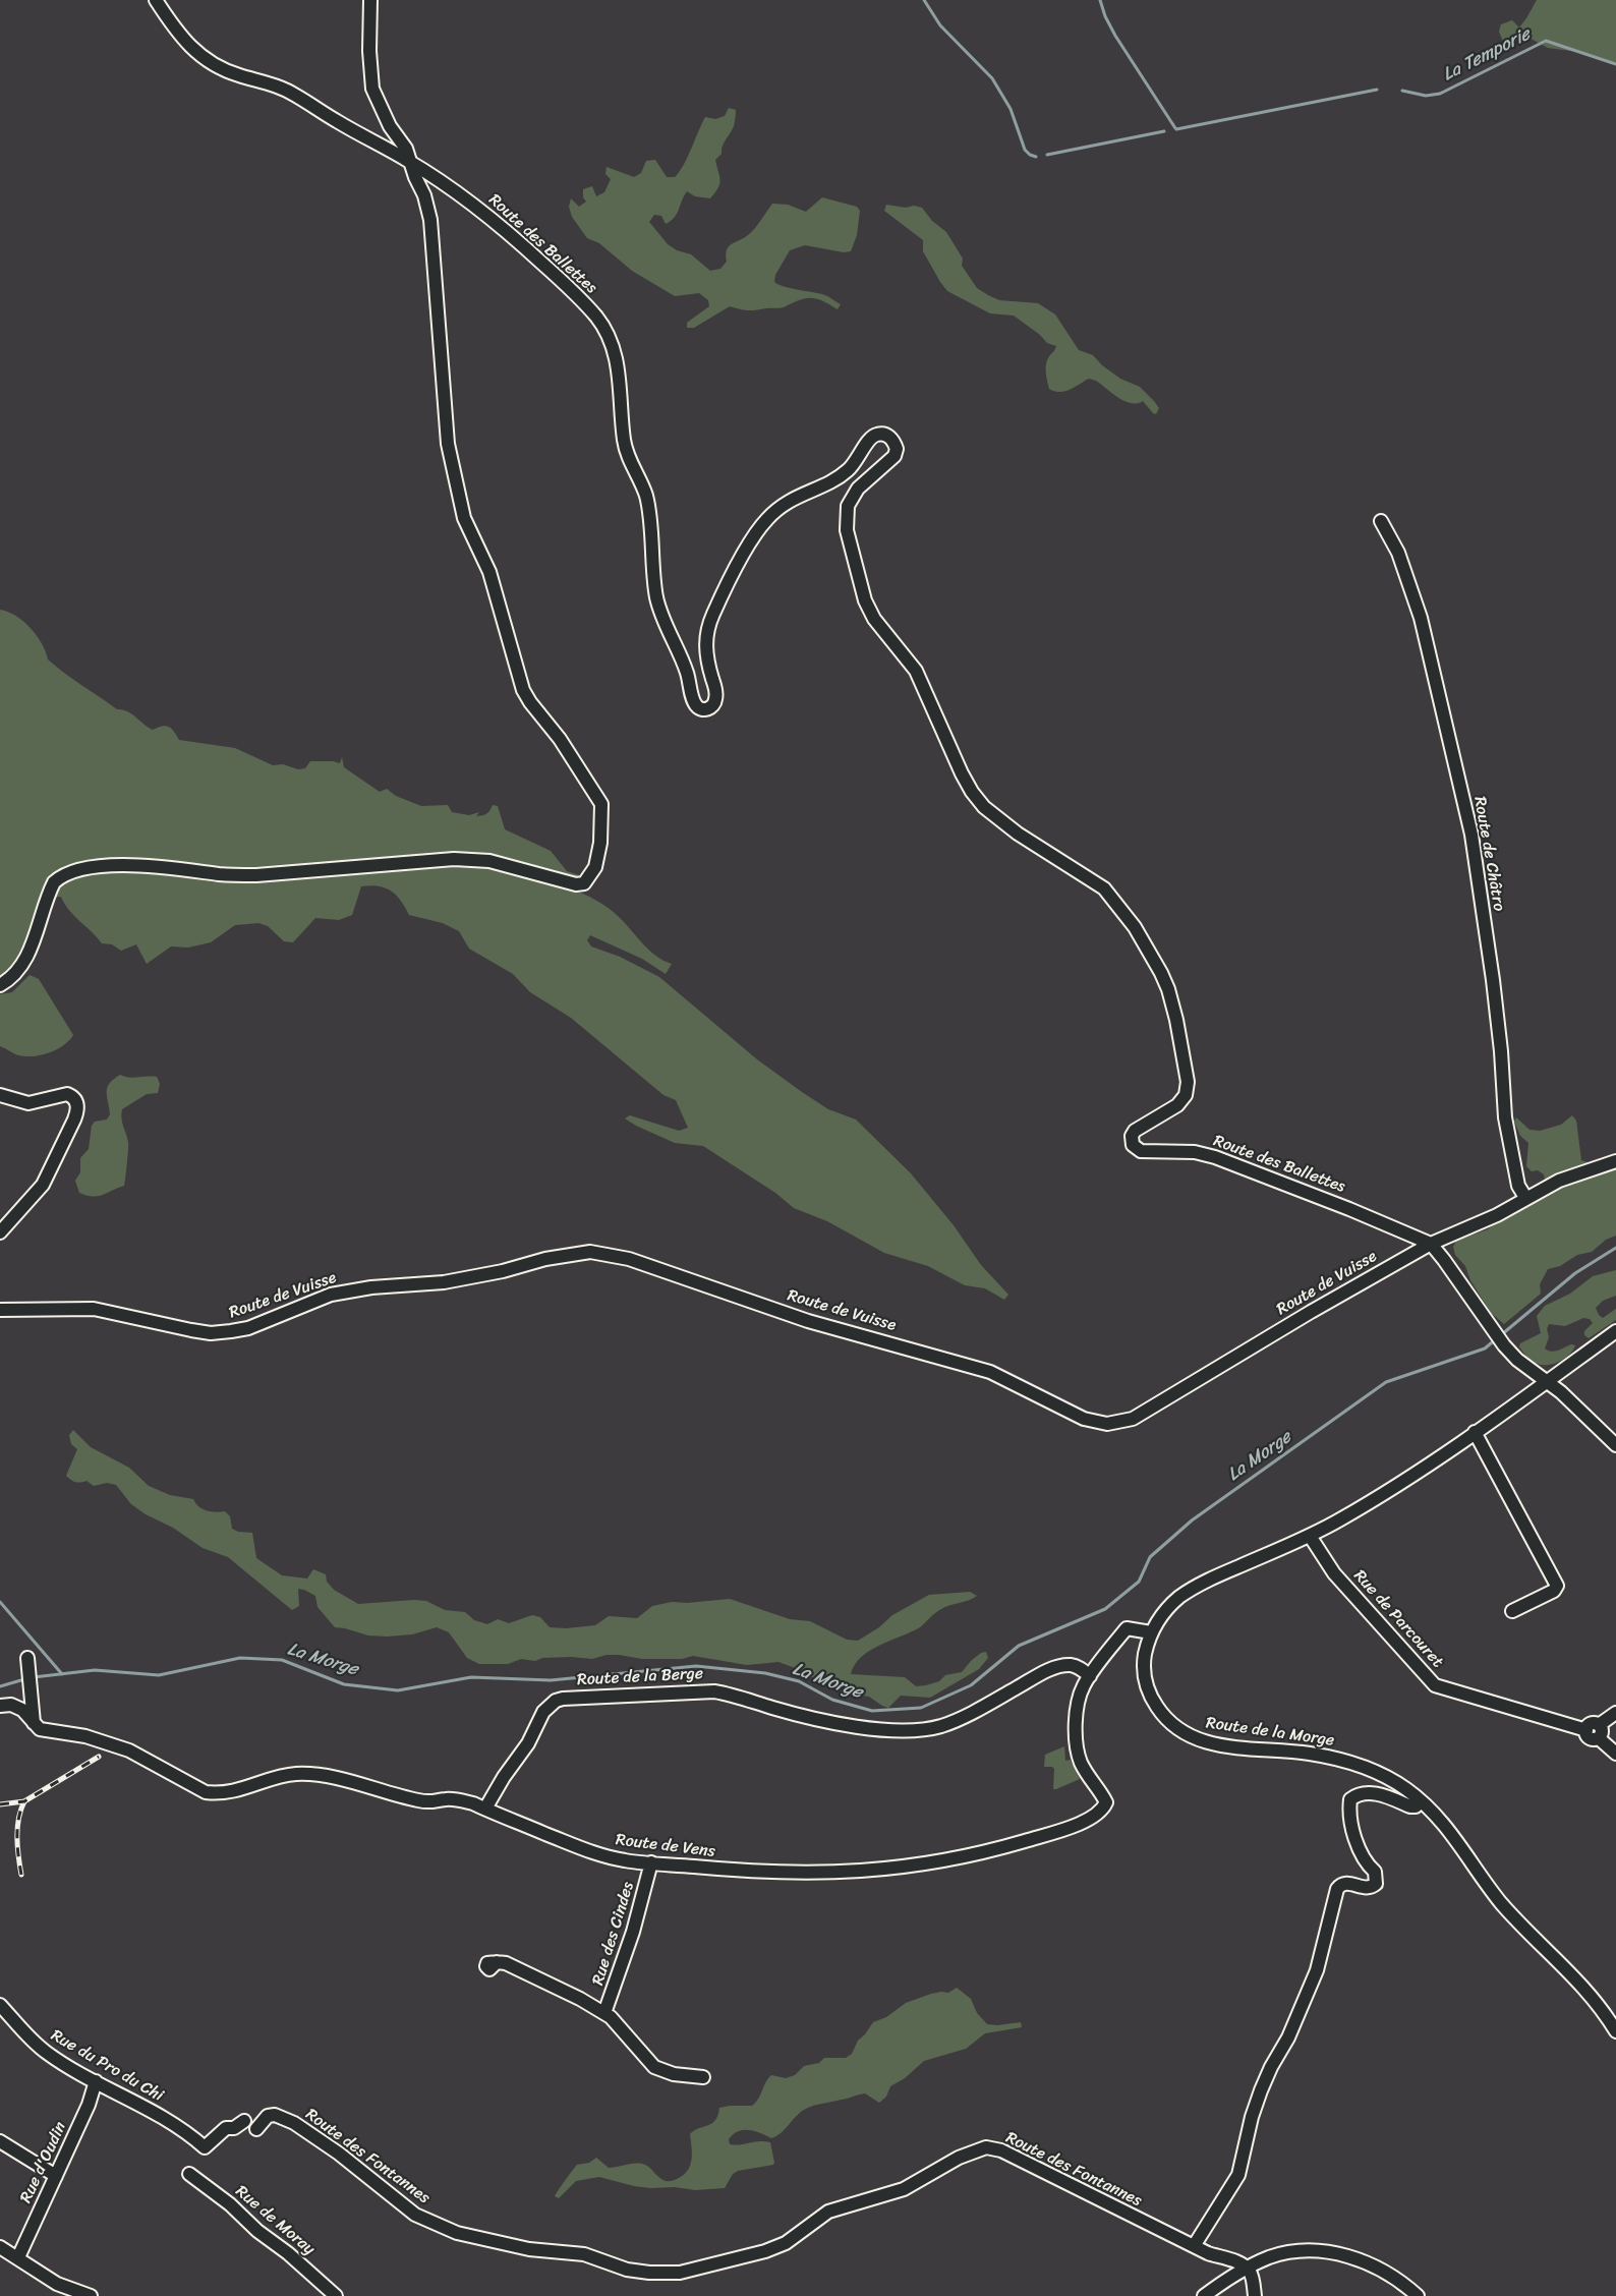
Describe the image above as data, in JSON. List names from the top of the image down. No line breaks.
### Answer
{"streets":{"street":["Route des Ballettes","Route de Châtro","Route de Vuisse","Rue de Parcouret","Route de la Berge","Route de la Morge","Route de Vens","Rue des Cindes","Rue du Pro du Chi","Route des Fontannes","Rue d'Oudin","Rue de Moray"]},"crossings":[["Route des Ballettes","Route de Vuisse"],["Route de Châtro","Route de Vuisse"],["Rue de Parcouret","Route de la Morge"],["Route de la Berge","Route de Vens"],["Route de la Morge","Route de Vens"],["Route de Vens","Rue des Cindes"],["Rue du Pro du Chi","Rue d'Oudin"]],"water":["La Temporie","La Morge"]}
